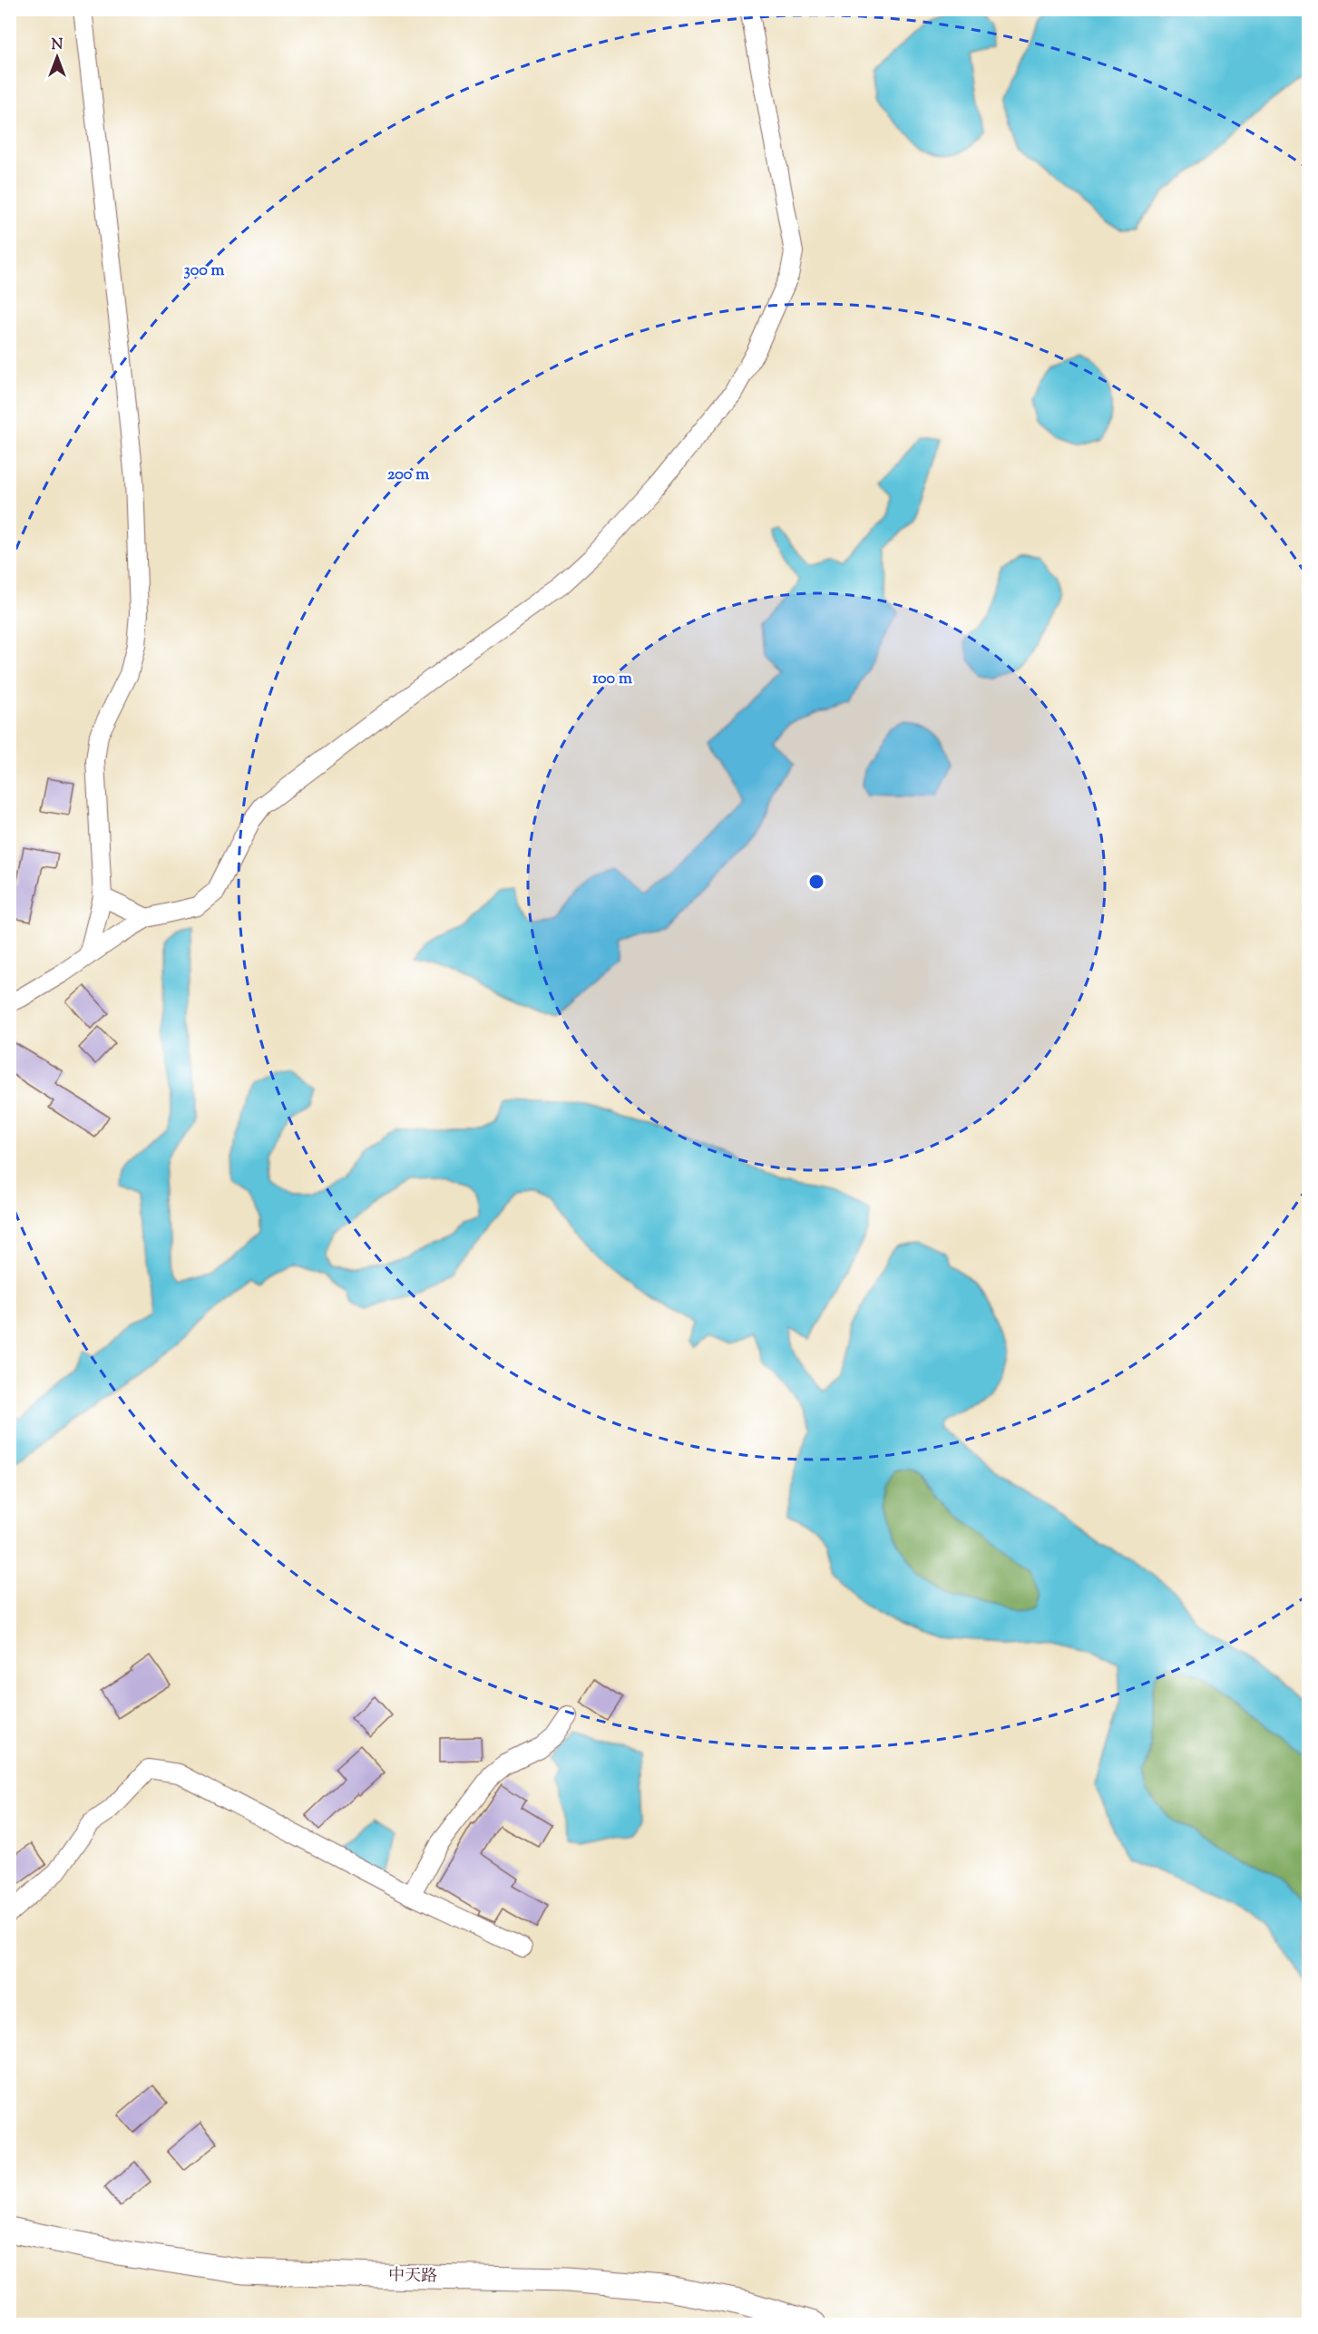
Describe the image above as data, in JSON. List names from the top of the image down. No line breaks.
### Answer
{"streets":{"main road":["中天路"]},"north":"top","rings":["300 m","200 m","100 m"]}
